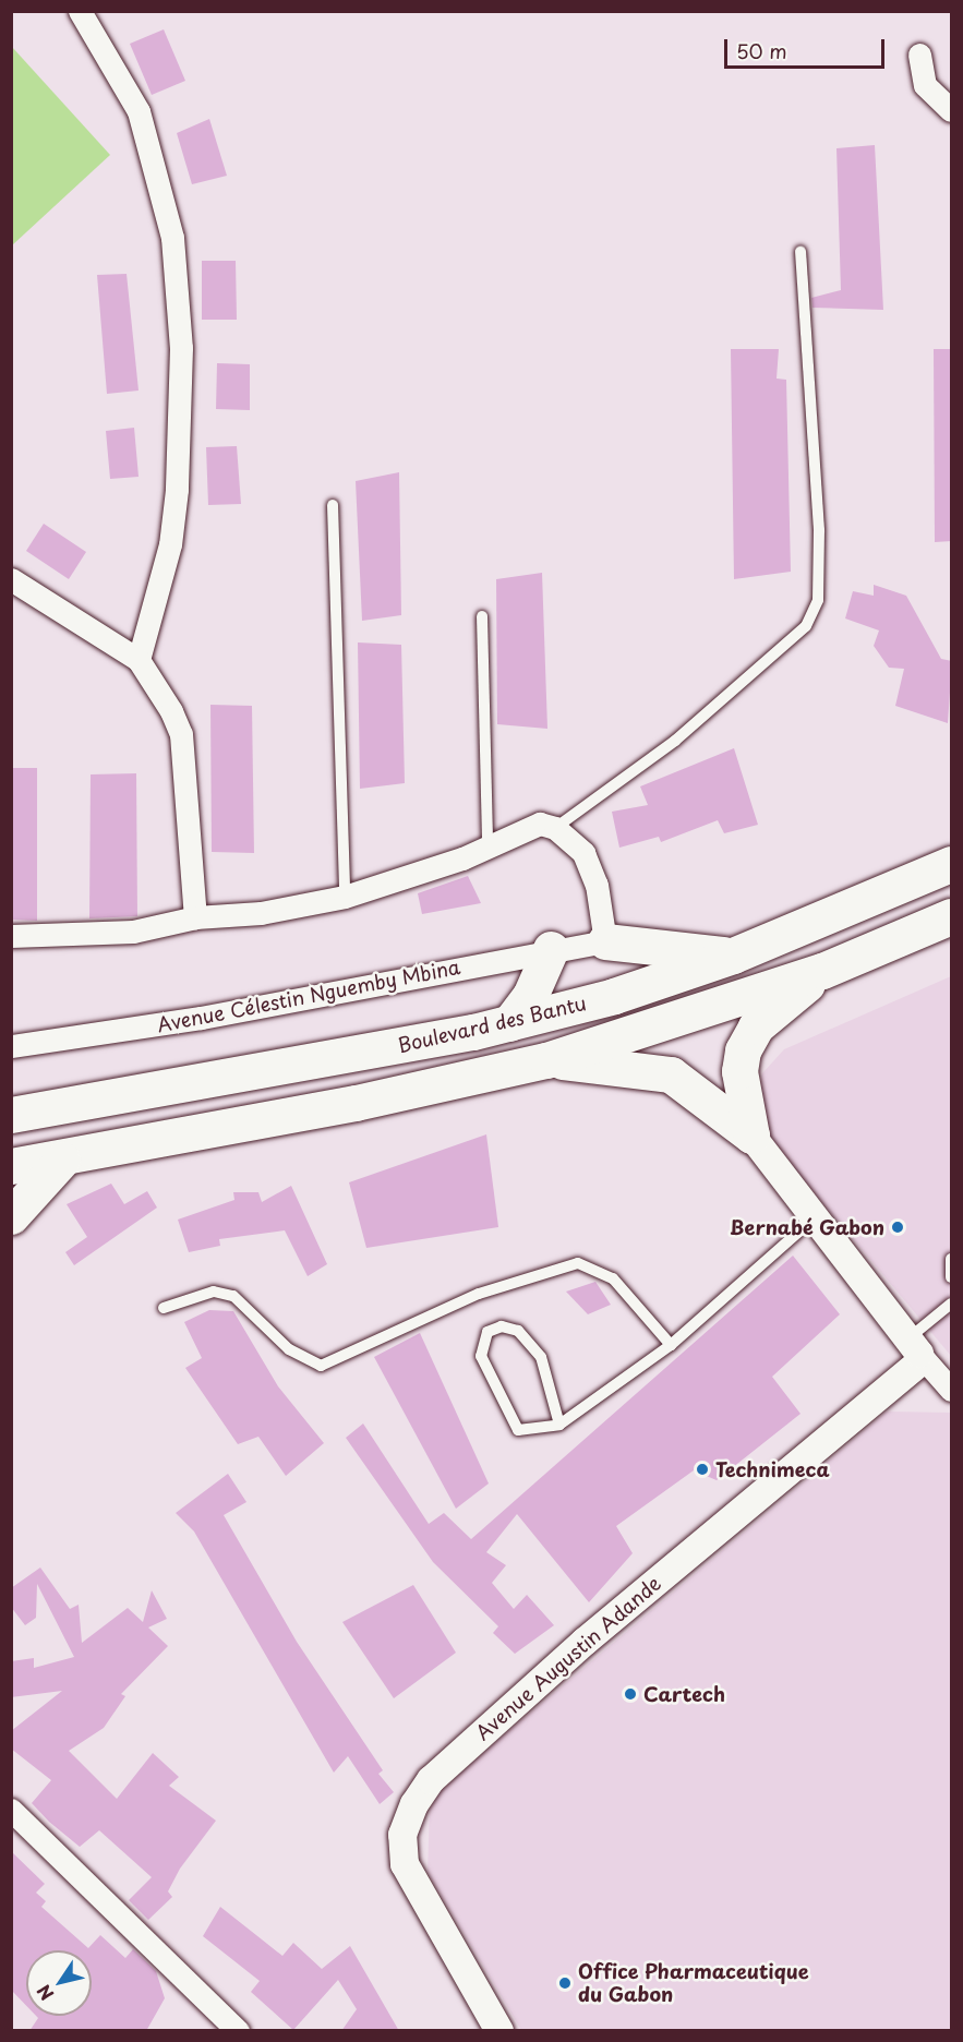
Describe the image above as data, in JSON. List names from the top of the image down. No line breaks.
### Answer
{"streets":{"highway":["Boulevard des Bantu"],"street":["Avenue Célestin Nguemby Mbina","Avenue Augustin Adande"]},"places":["Bernabé Gabon","Technimeca","Cartech","Office Pharmaceutique du Gabon"],"scale_bar":"50 m","north":"bottom left"}
